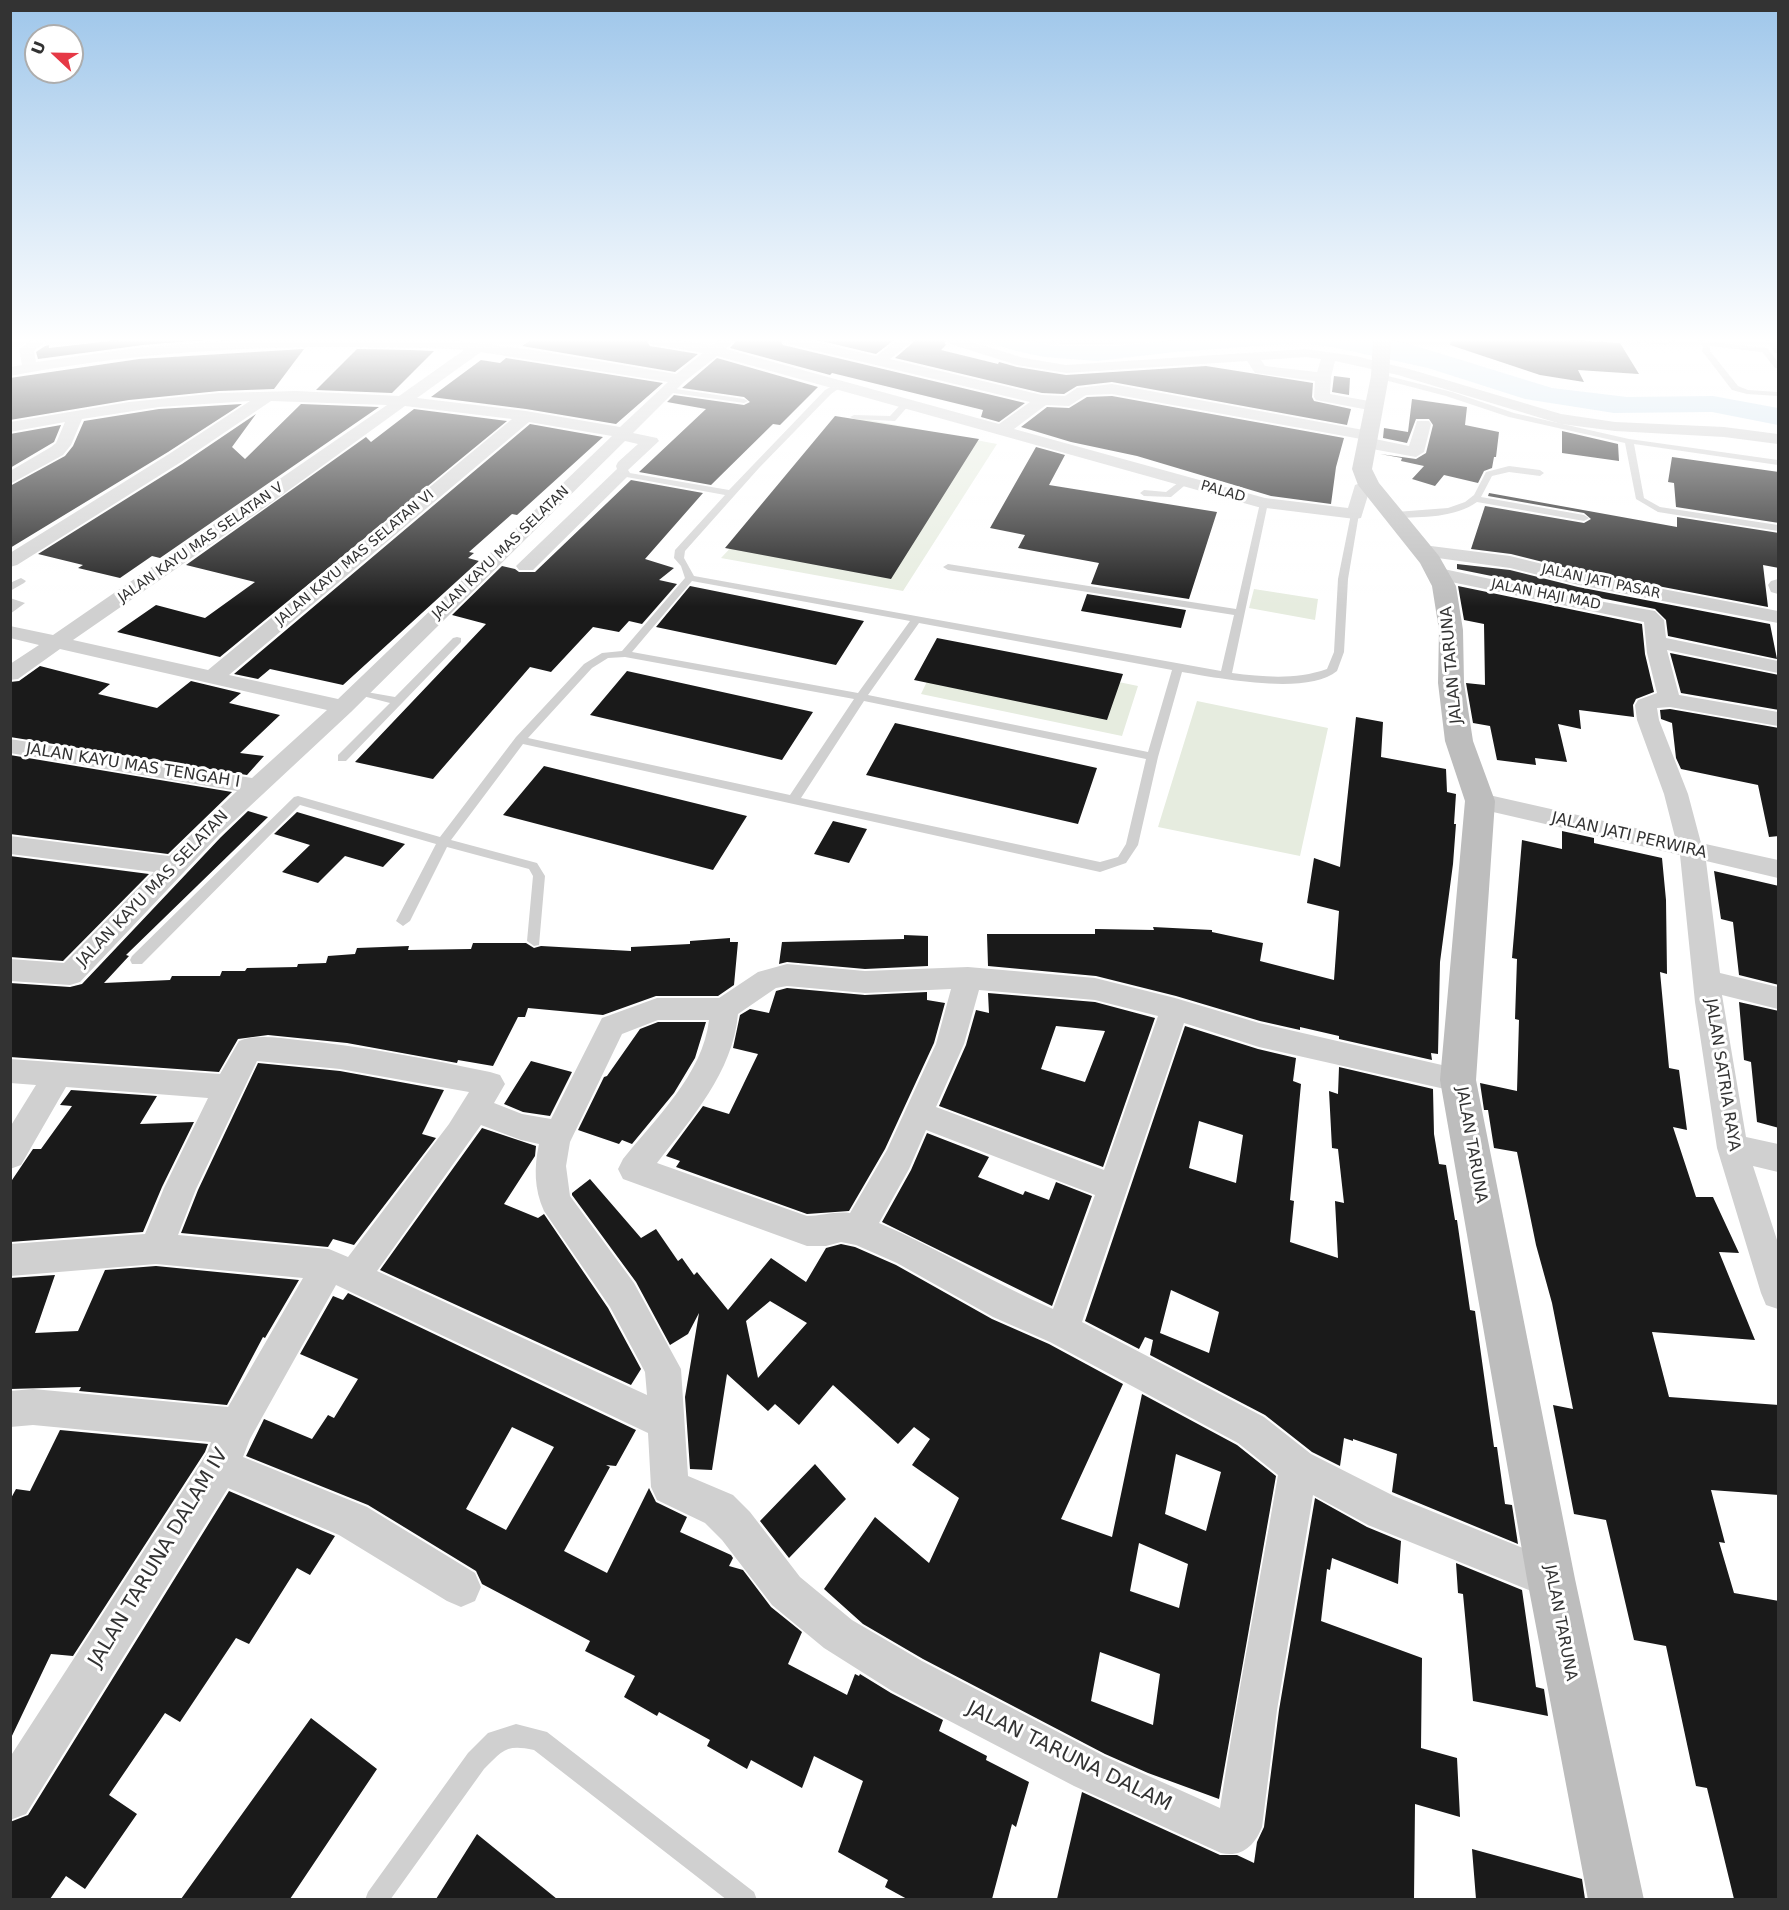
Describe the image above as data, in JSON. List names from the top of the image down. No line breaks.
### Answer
{"streets":{"street":["PALAD","JALAN KAYU MAS SELATAN V","JALAN KAYU MAS SELATAN","JALAN KAYU MAS SELATAN VI","JALAN JATI PASAR","JALAN HAJI MAD","JALAN TARUNA","JALAN KAYU MAS TENGAH I","JALAN JATI PERWIRA","JALAN SATRIA RAYA","JALAN TARUNA DALAM IV","JALAN TARUNA DALAM"]},"crossings":[["PALAD","JALAN TARUNA"],["JALAN KAYU MAS SELATAN","JALAN KAYU MAS TENGAH I"],["JALAN JATI PASAR","JALAN HAJI MAD"],["JALAN JATI PASAR","JALAN TARUNA"],["JALAN HAJI MAD","JALAN TARUNA"],["JALAN TARUNA","JALAN JATI PERWIRA"],["JALAN JATI PERWIRA","JALAN SATRIA RAYA"]],"north":"left"}
